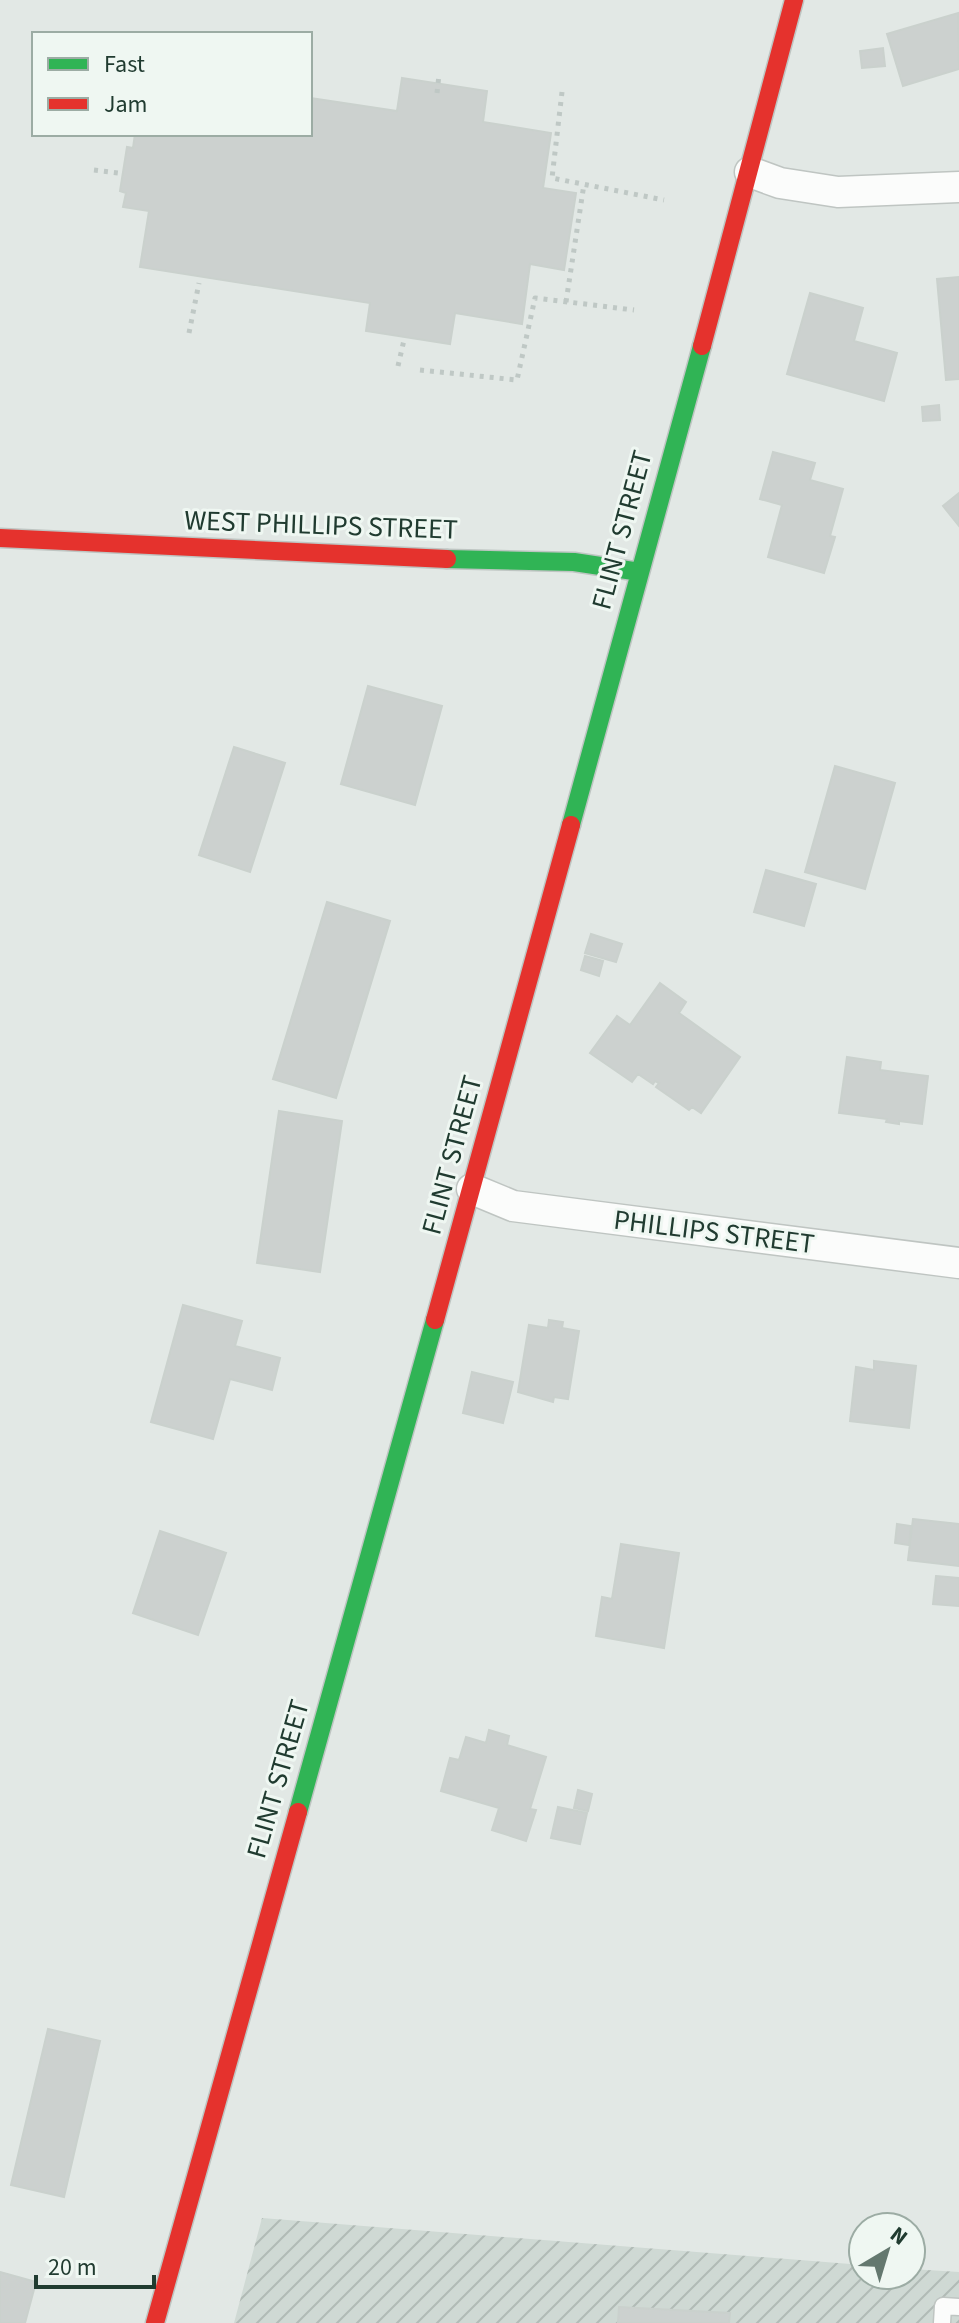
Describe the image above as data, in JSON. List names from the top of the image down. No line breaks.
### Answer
{"streets":{"street":["WEST PHILLIPS STREET","FLINT STREET","PHILLIPS STREET"]},"crossings":[["WEST PHILLIPS STREET","FLINT STREET"],["FLINT STREET","PHILLIPS STREET"]],"legend":["Fast","Jam"],"scale_bar":"20 m","north":"top right"}
